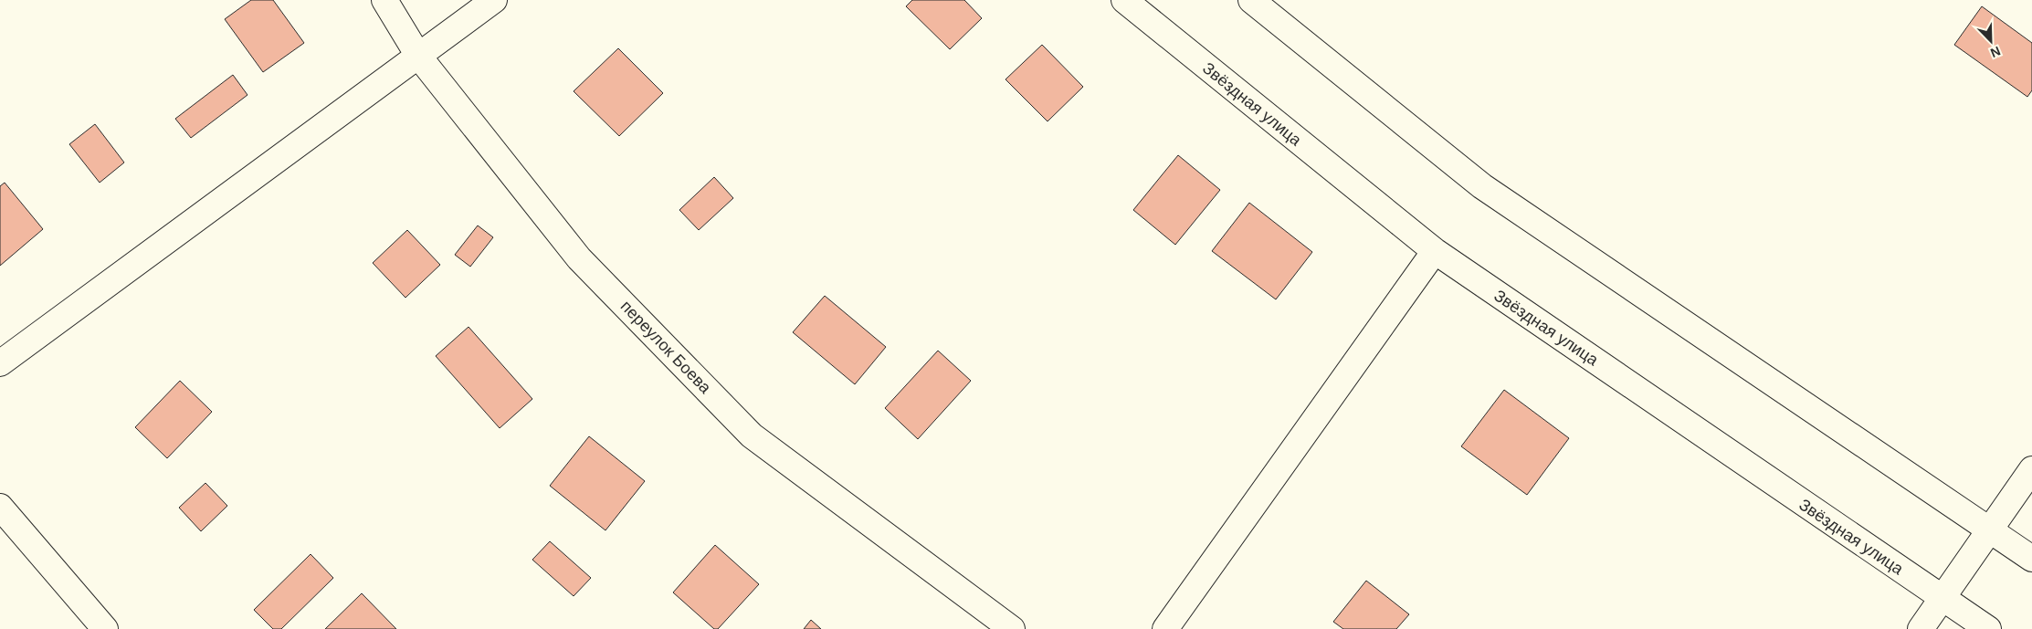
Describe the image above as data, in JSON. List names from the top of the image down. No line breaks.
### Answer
{"streets":{"street":["Звёздная улица","переулок Боева"]},"north":"bottom right"}
